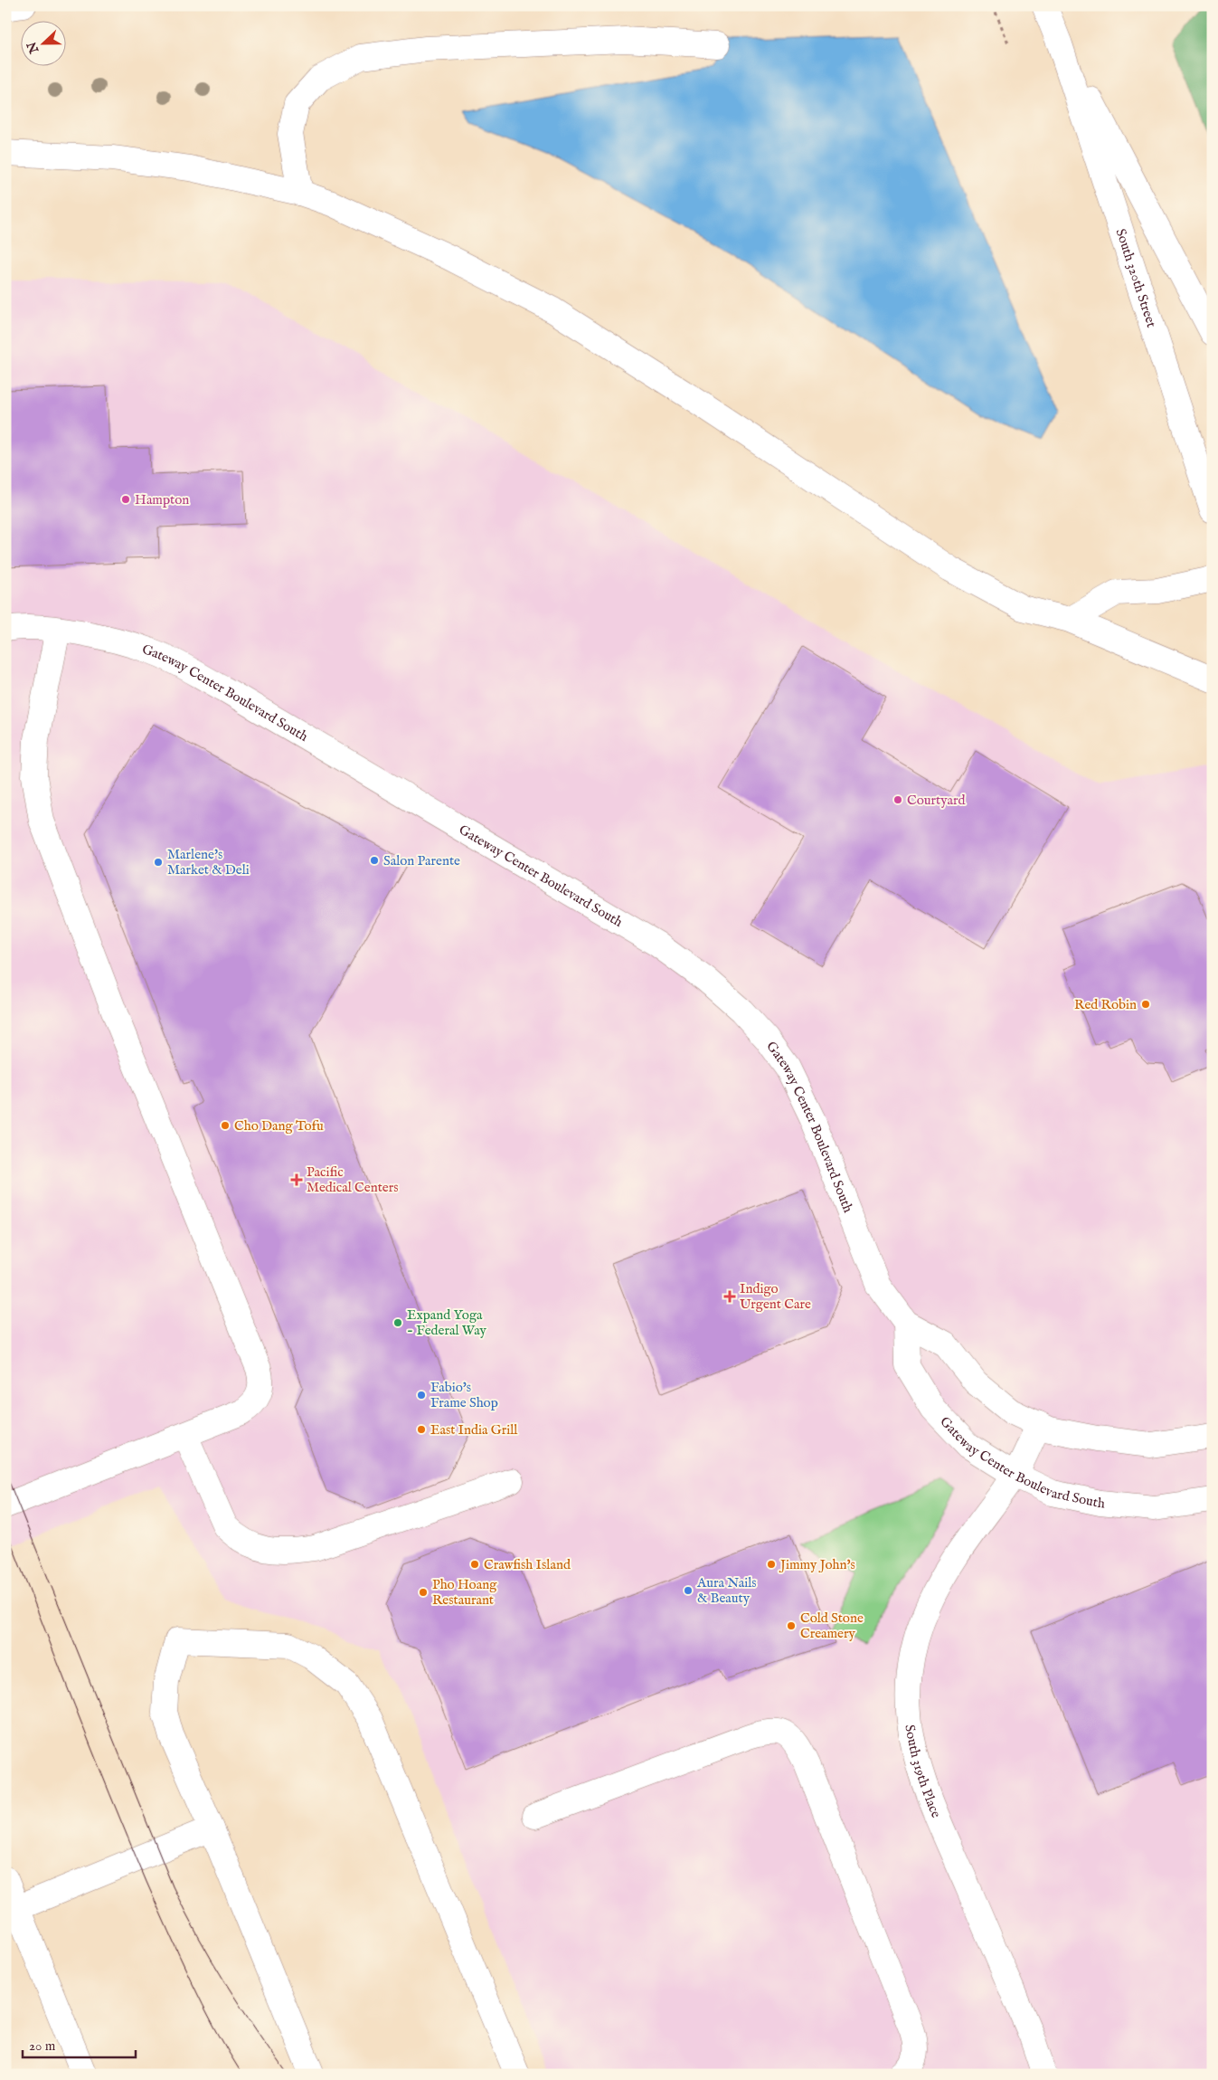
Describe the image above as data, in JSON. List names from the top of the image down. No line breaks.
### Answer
{"streets":{"main road":["South 320th Street","Gateway Center Boulevard South","South 319th Place"]},"crossings":[["Gateway Center Boulevard South","South 319th Place"]],"places":{"other":["Hampton","Courtyard","Salon Parente","Marlene's Market & Deli","Red Robin","Cho Dang Tofu","Expand Yoga - Federal Way","Fabio's Frame Shop","East India Grill","Crawfish Island","Jimmy John's","Aura Nails & Beauty","Pho Hoang Restaurant","Cold Stone Creamery"],"health":["Pacific Medical Centers","Indigo Urgent Care"]},"scale_bar":"20 m","north":"left"}
